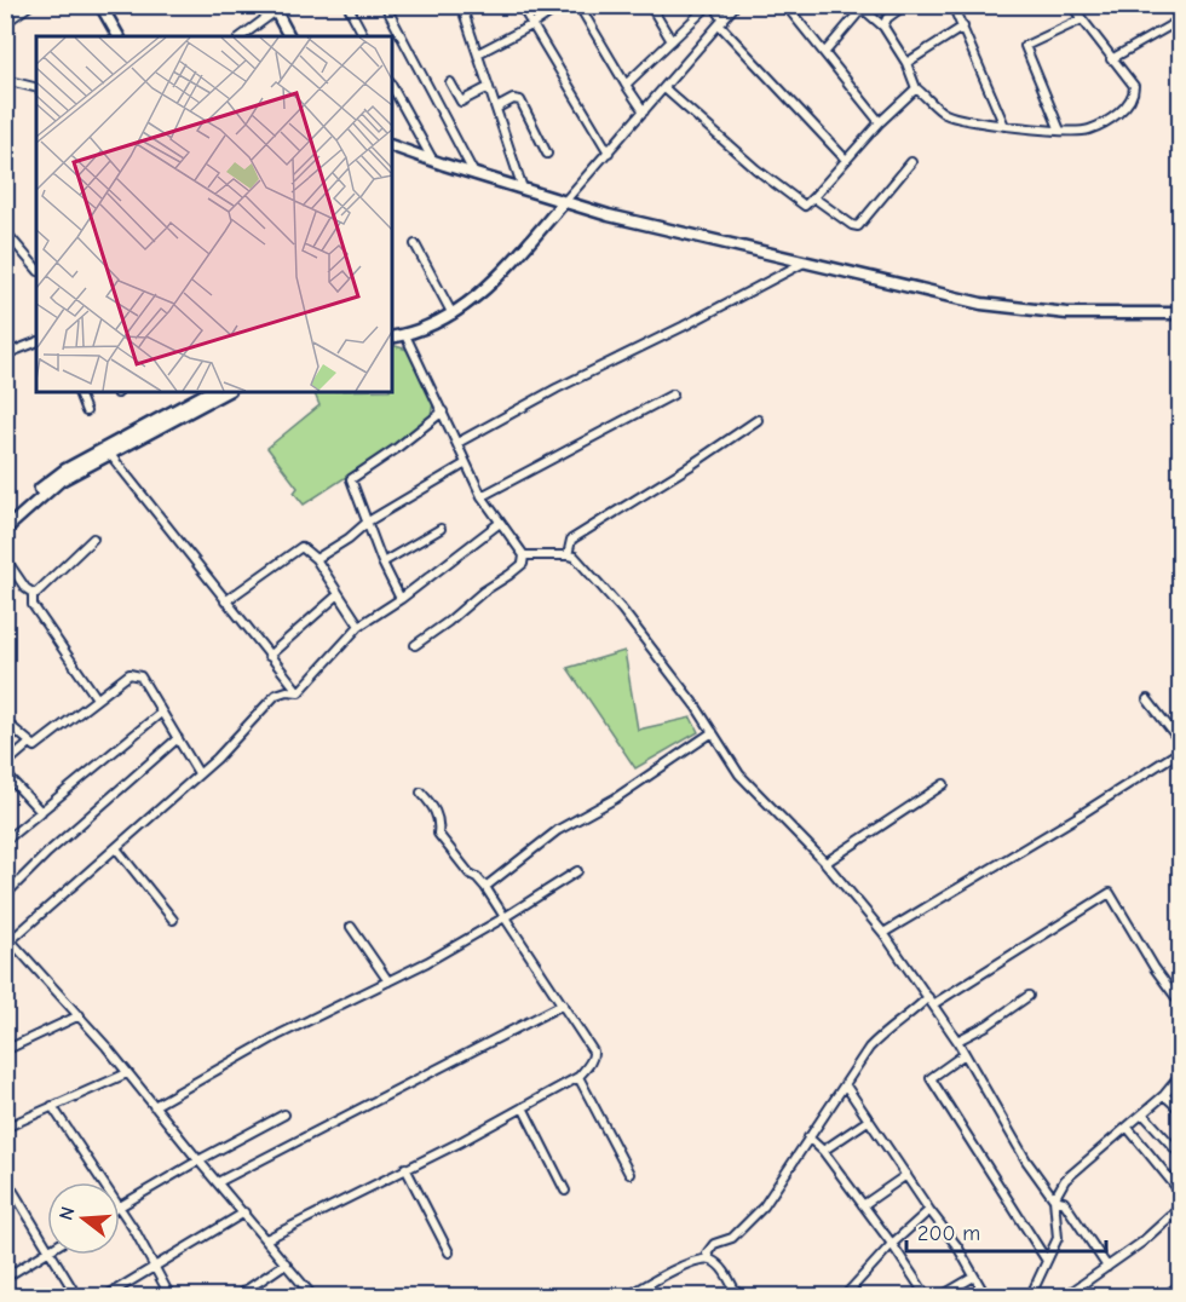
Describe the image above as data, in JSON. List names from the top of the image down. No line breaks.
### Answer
{"scale_bar":"200 m","north":"left"}
